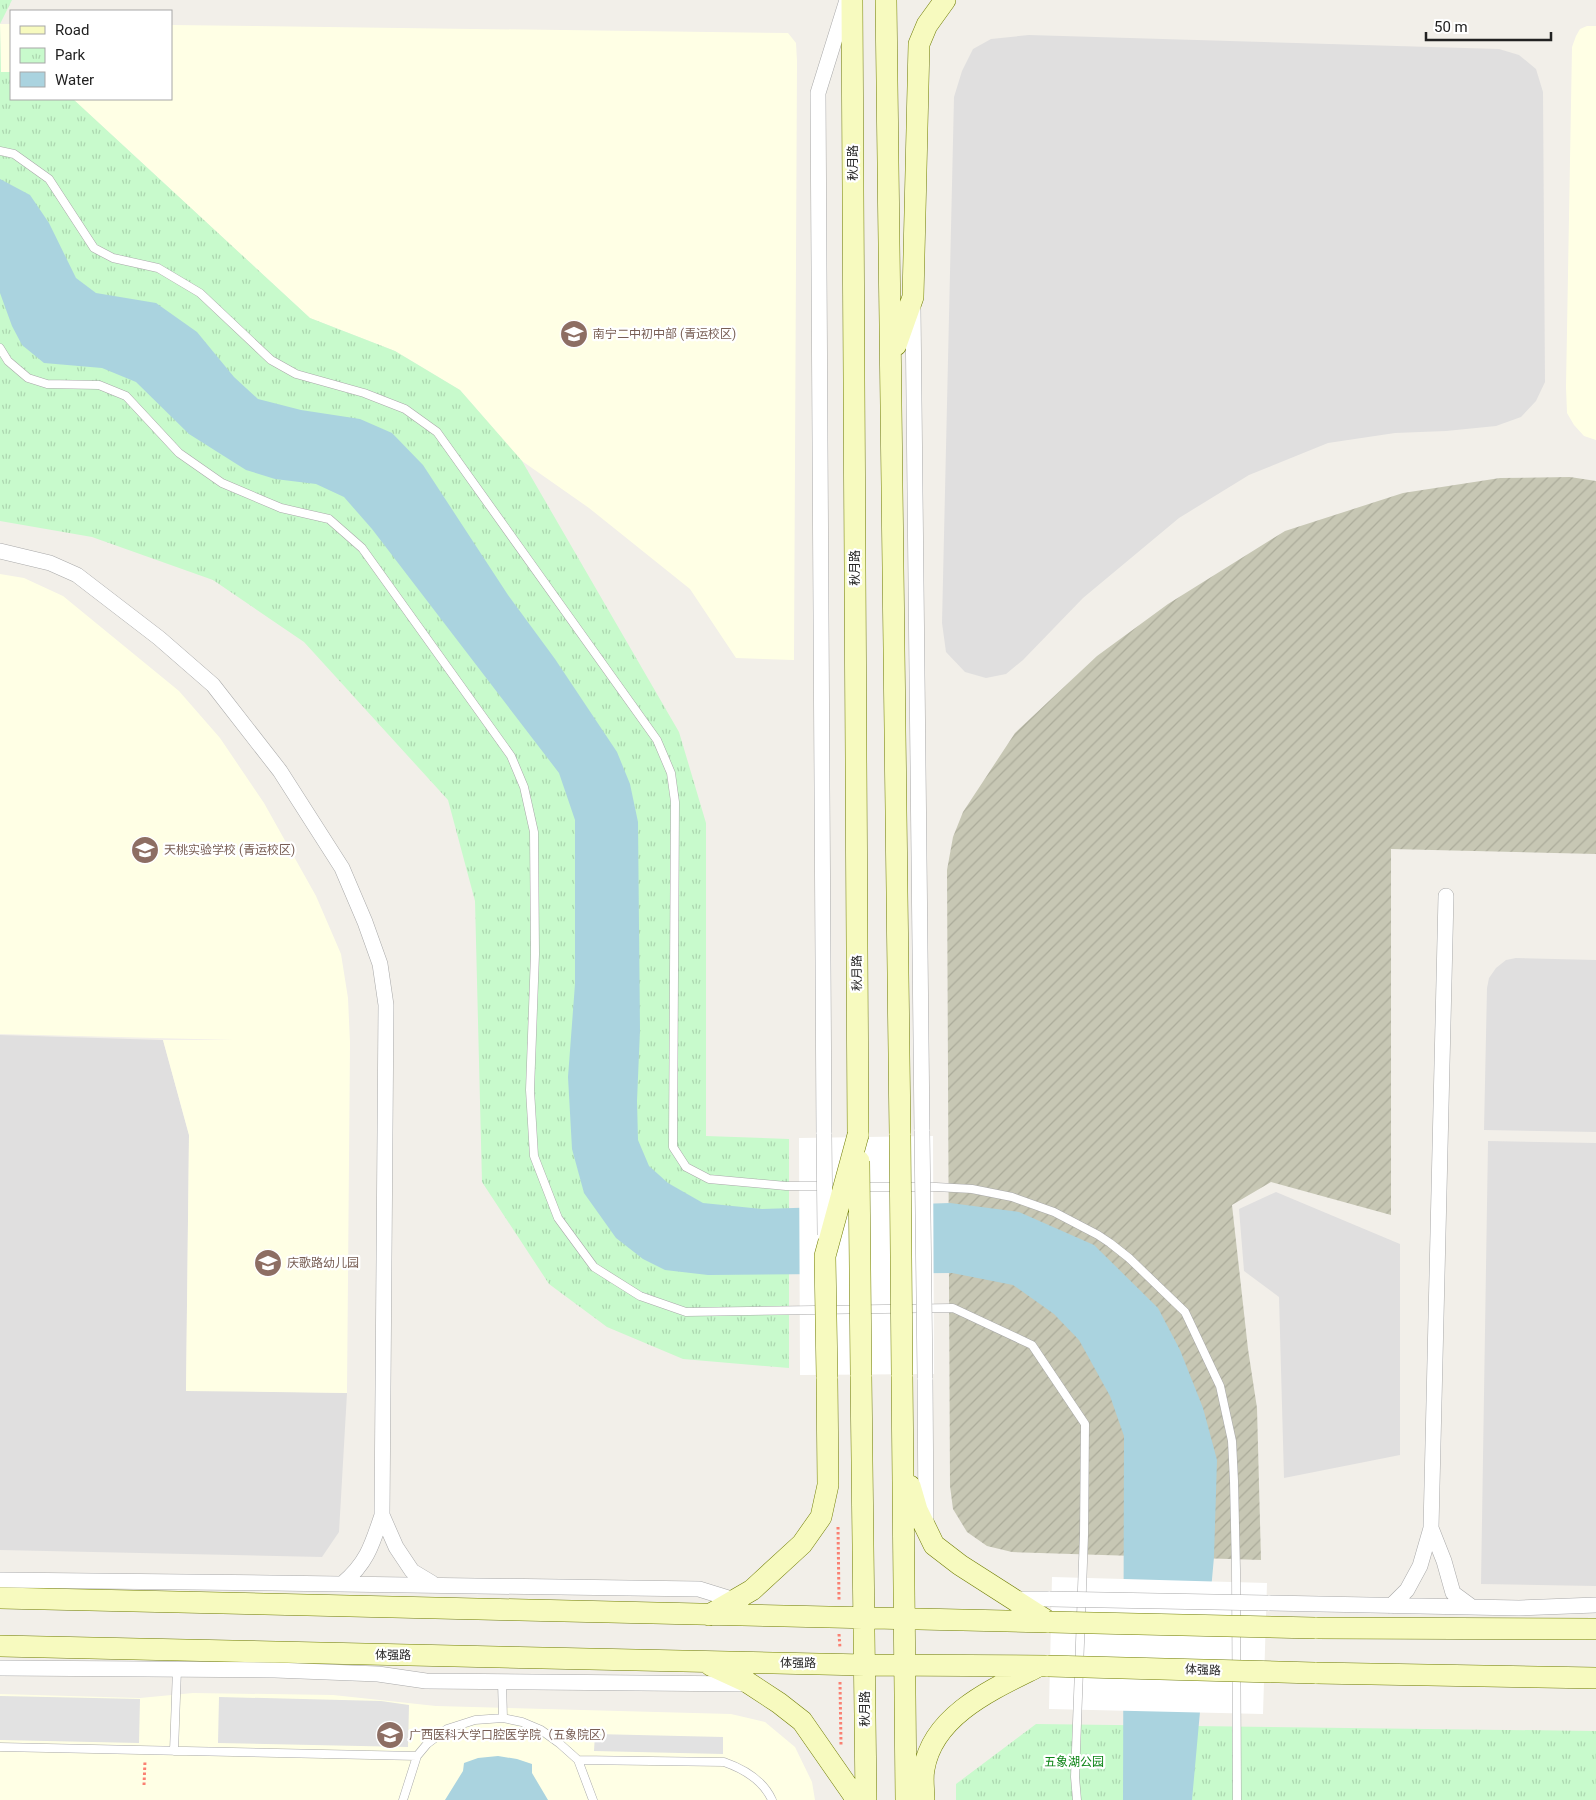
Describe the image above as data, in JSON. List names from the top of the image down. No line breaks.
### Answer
{"streets":{"main road":["秋月路","体强路"]},"crossings":[["秋月路","体强路"]],"parks":["五象湖公园"],"places":{"school or university":["南宁二中初中部 (青运校区)","天桃实验学校 (青运校区)","庆歌路幼儿园","广西医科大学口腔医学院（五象院区）"]},"legend":["Road","Park","Water"],"scale_bar":"50 m"}
